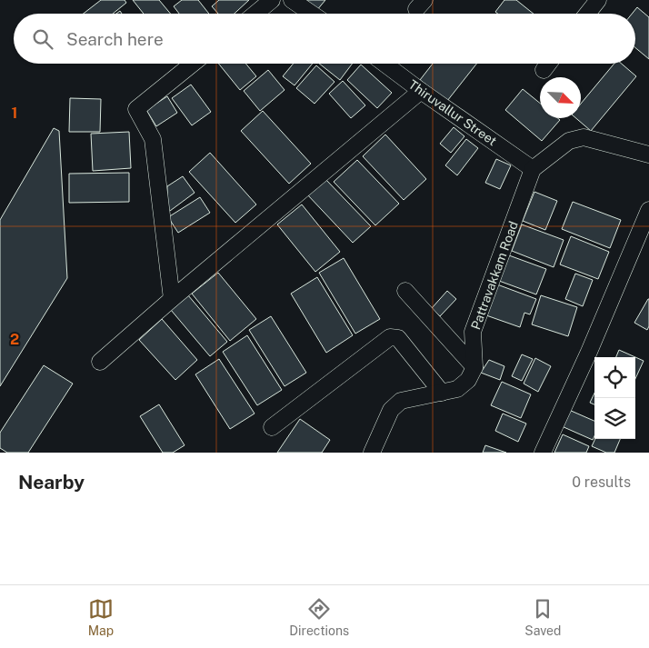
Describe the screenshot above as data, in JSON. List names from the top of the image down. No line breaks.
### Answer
{"streets":{"street":["Thiruvallur Street","Pattravakkam Road"]},"crossings":[["Thiruvallur Street","Pattravakkam Road"]],"north":"bottom right","page":{"search":"Search here","heading":["Nearby","0 results"],"nav":["Map","Directions","Saved"]},"grid":{"rows":["1","2"]}}
